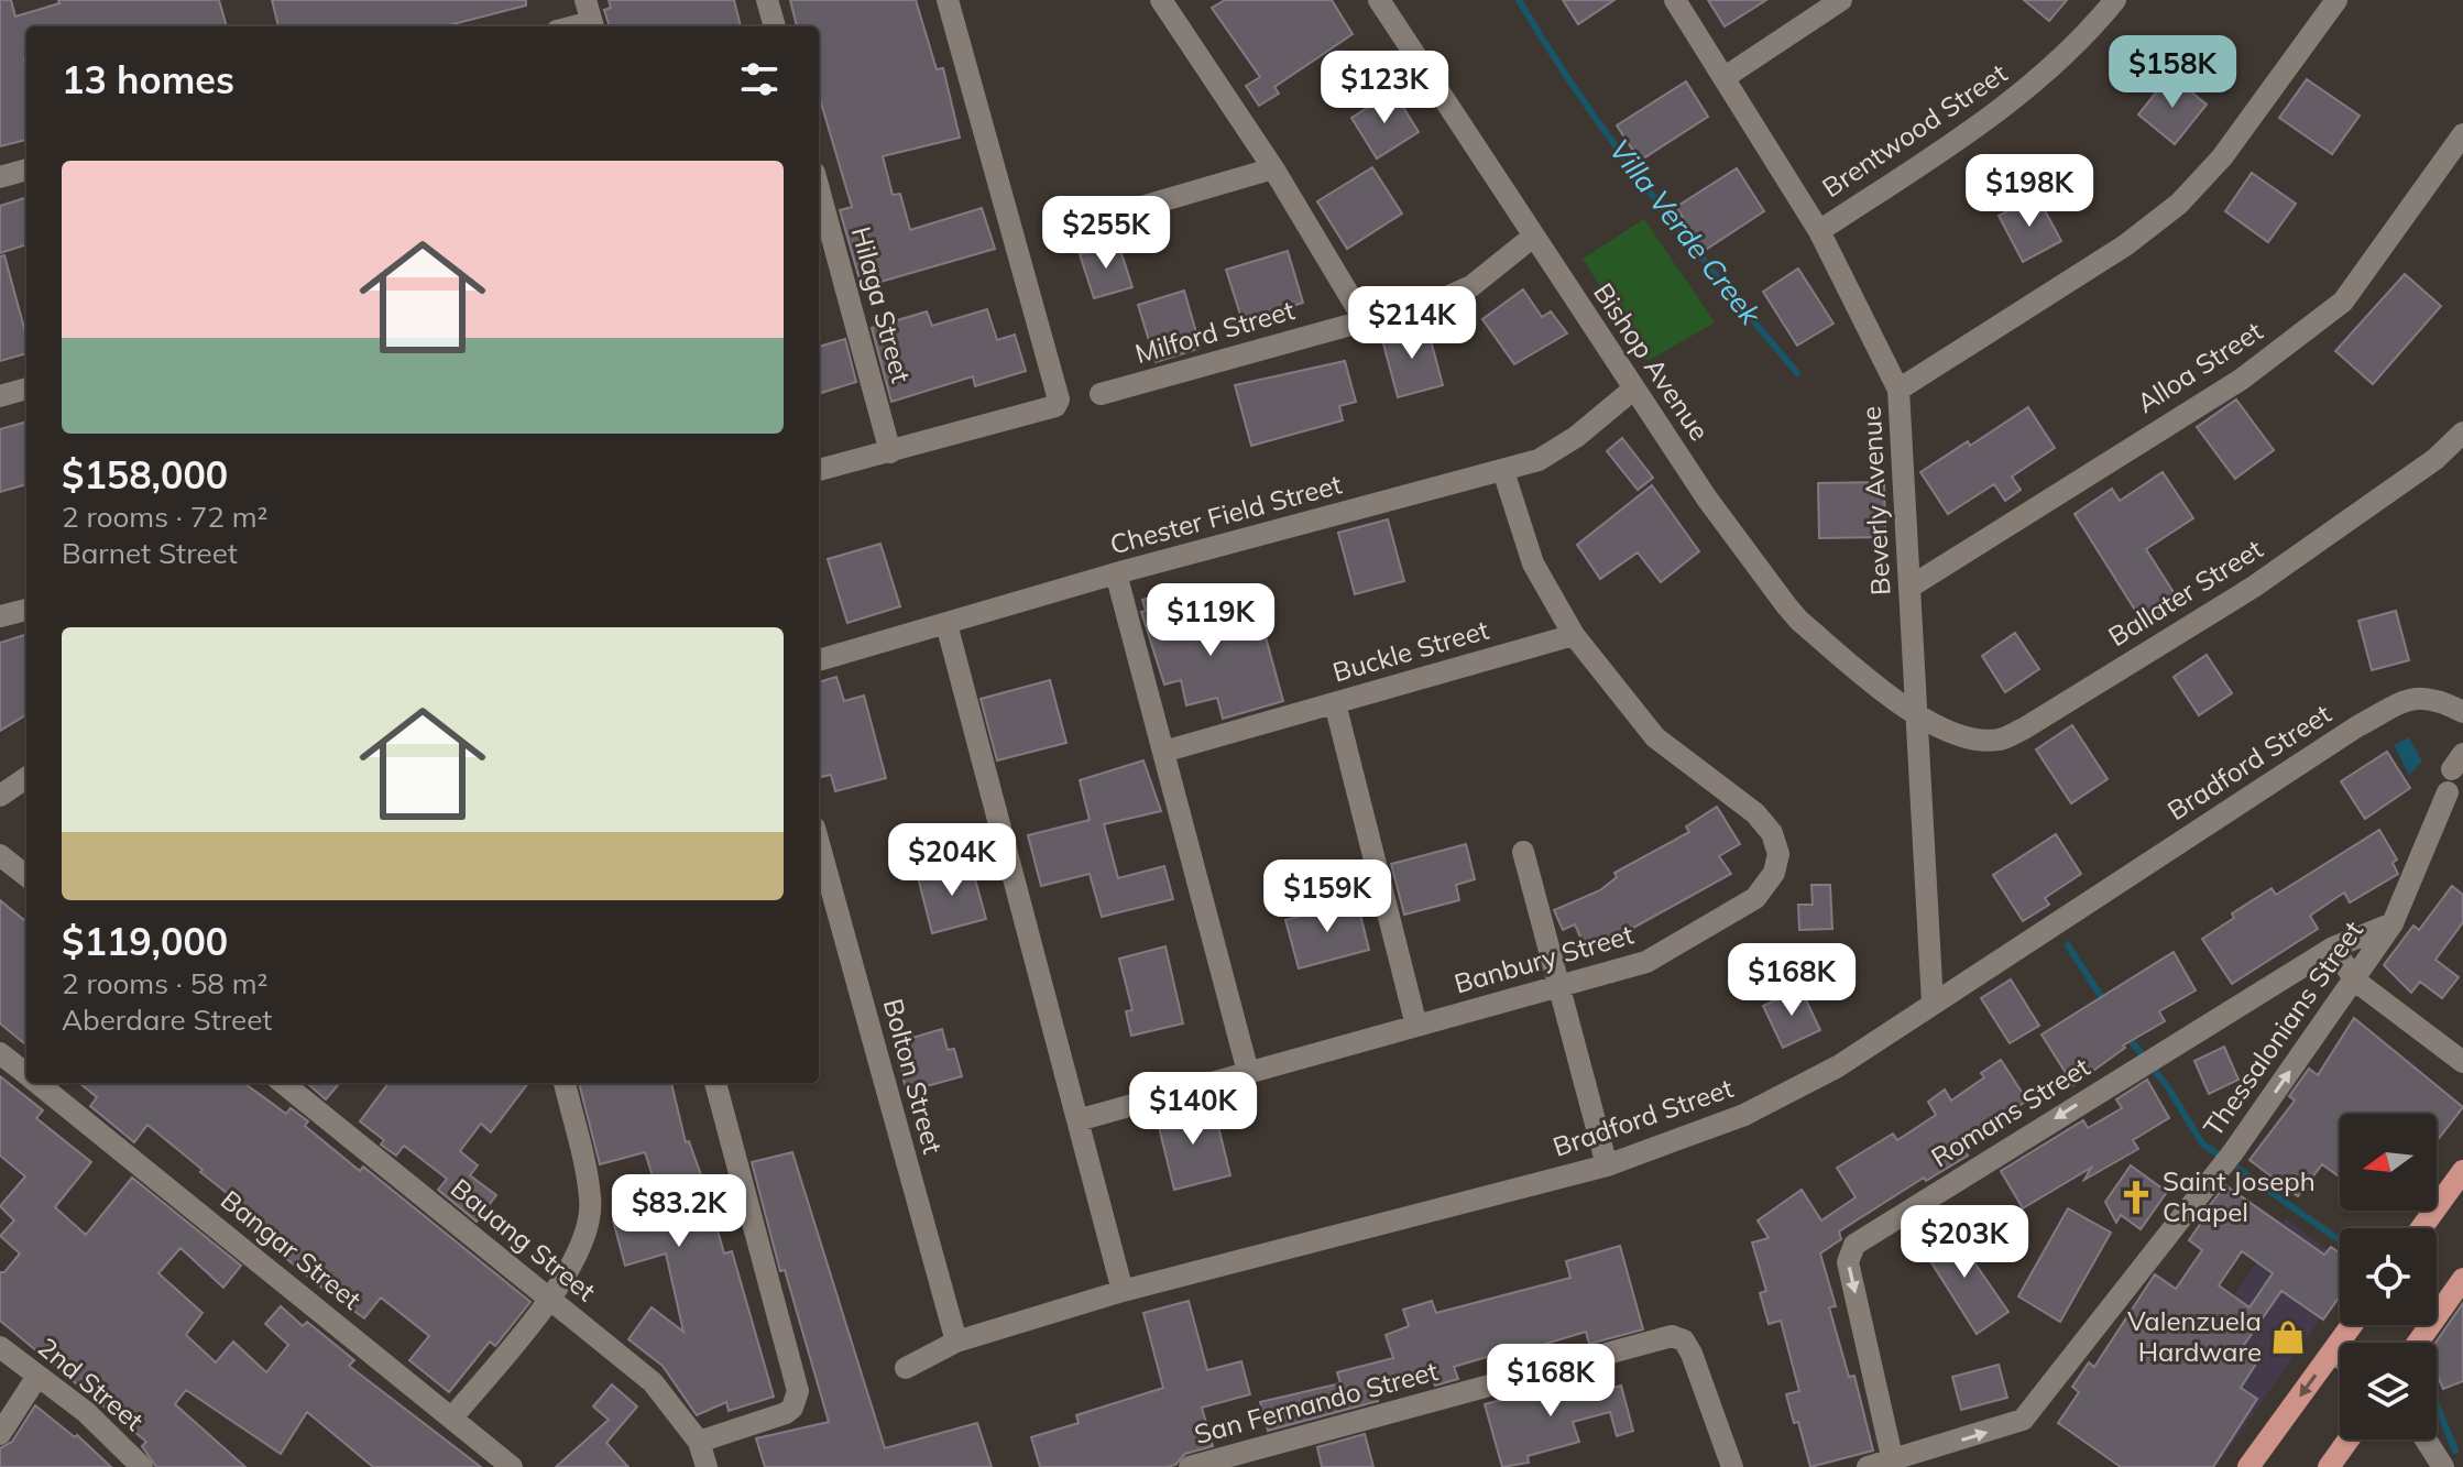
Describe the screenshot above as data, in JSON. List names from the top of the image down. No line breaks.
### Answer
{"streets":{"street":["Brentwood Street","Hilaga Street","Milford Street","Bishop Avenue","Alloa Street","Beverly Avenue","Chester Field Street","Ballater Street","Buckle Street","Bradford Street","Banbury Street","Thessalonians Street","Bolton Street","Romans Street","Bauang Street","Bangar Street","2nd Street","San Fernando Street"]},"crossings":[["Brentwood Street","Beverly Avenue"],["Milford Street","Bishop Avenue"],["Bishop Avenue","Beverly Avenue"],["Bishop Avenue","Chester Field Street"],["Bishop Avenue","Ballater Street"],["Alloa Street","Beverly Avenue"],["Beverly Avenue","Ballater Street"],["Beverly Avenue","Bradford Street"],["Chester Field Street","Banbury Street"],["Buckle Street","Banbury Street"],["Bradford Street","Bolton Street"],["Thessalonians Street","Romans Street"]],"one_way":["Thessalonians Street","Romans Street"],"water":["Villa Verde Creek"],"places":{"church":["Saint Joseph Chapel"],"shop":["Valenzuela Hardware"]},"north":"left","page":{"heading":"13 homes","price":["$158K","$123K","$198K","$255K","$214K","$119K","$204K","$159K","$168K","$140K","$83.2K","$203K","$168K"],"list":[{"name":"$158,000","note":"2 rooms · 72 m² · Barnet Street"},{"name":"$119,000","note":"2 rooms · 58 m² · Aberdare Street"}]}}
